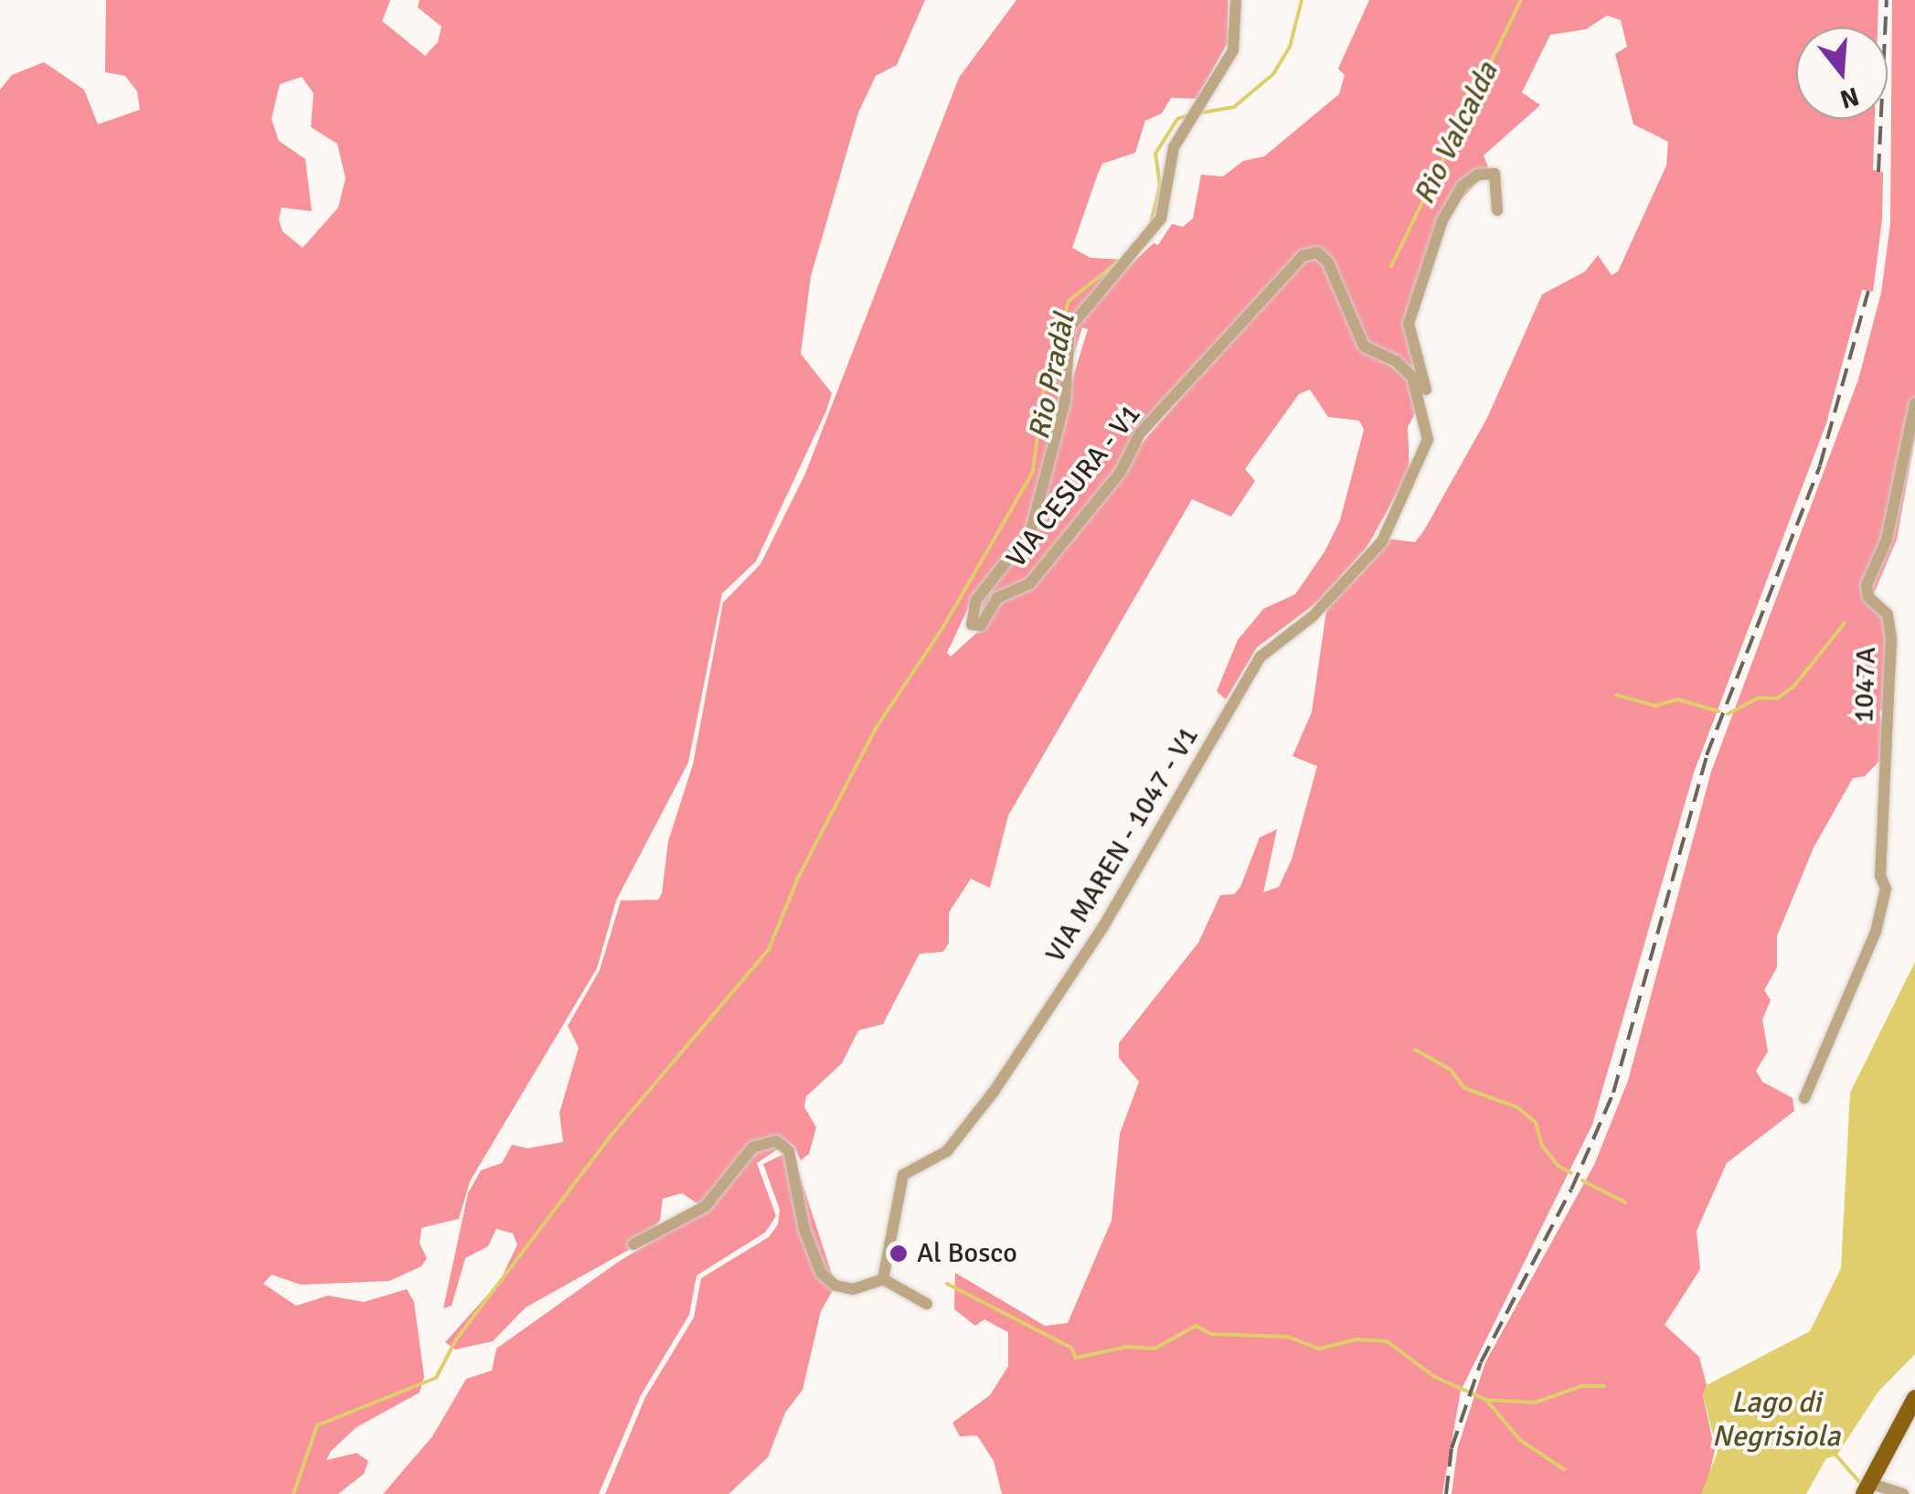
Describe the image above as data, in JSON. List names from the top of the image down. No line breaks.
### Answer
{"streets":{"street":["VIA CESURA - V1","1047A","VIA MAREN - 1047 - V1"]},"crossings":[["VIA CESURA - V1","VIA MAREN - 1047 - V1"]],"water":["Rio Valcalda","Rio Pradàl","Lago di Negrisiola"],"places":["Al Bosco"],"north":"bottom"}
